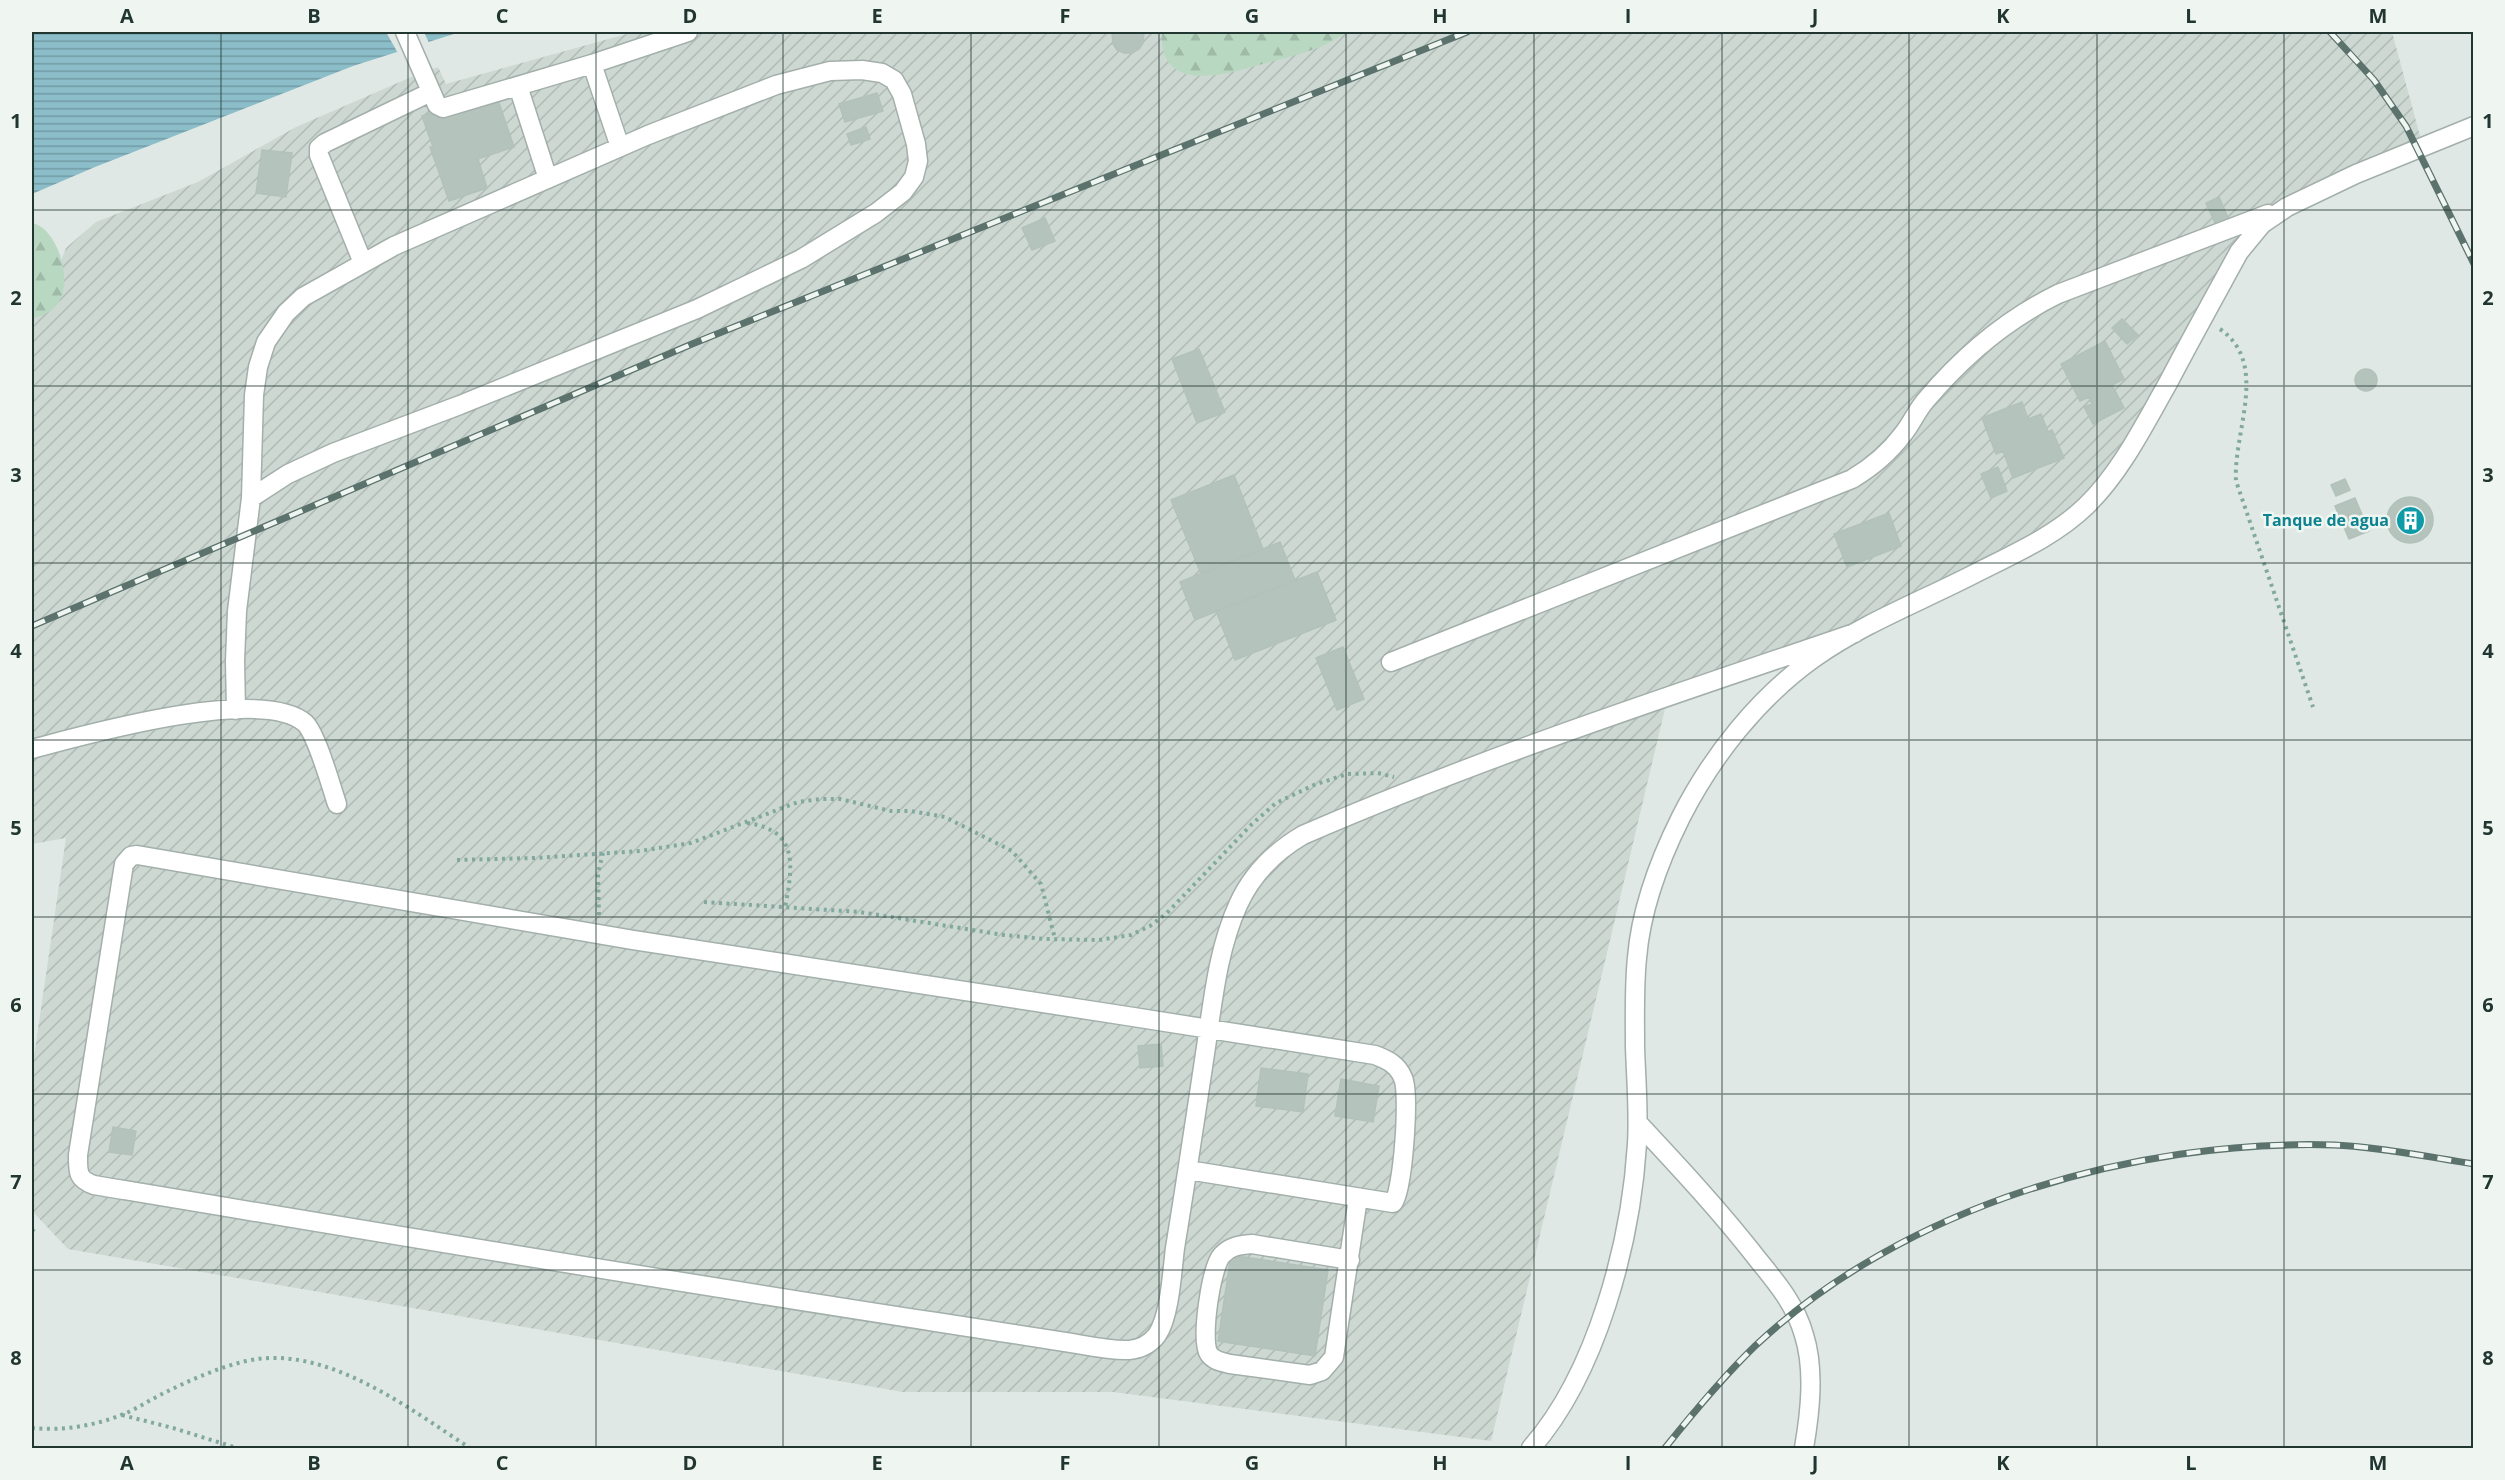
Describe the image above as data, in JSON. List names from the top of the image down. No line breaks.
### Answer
{"places":{"building":["Tanque de agua"]},"grid":{"columns":["A","B","C","D","E","F","G","H","I","J","K","L","M"],"rows":["1","2","3","4","5","6","7","8"]}}
